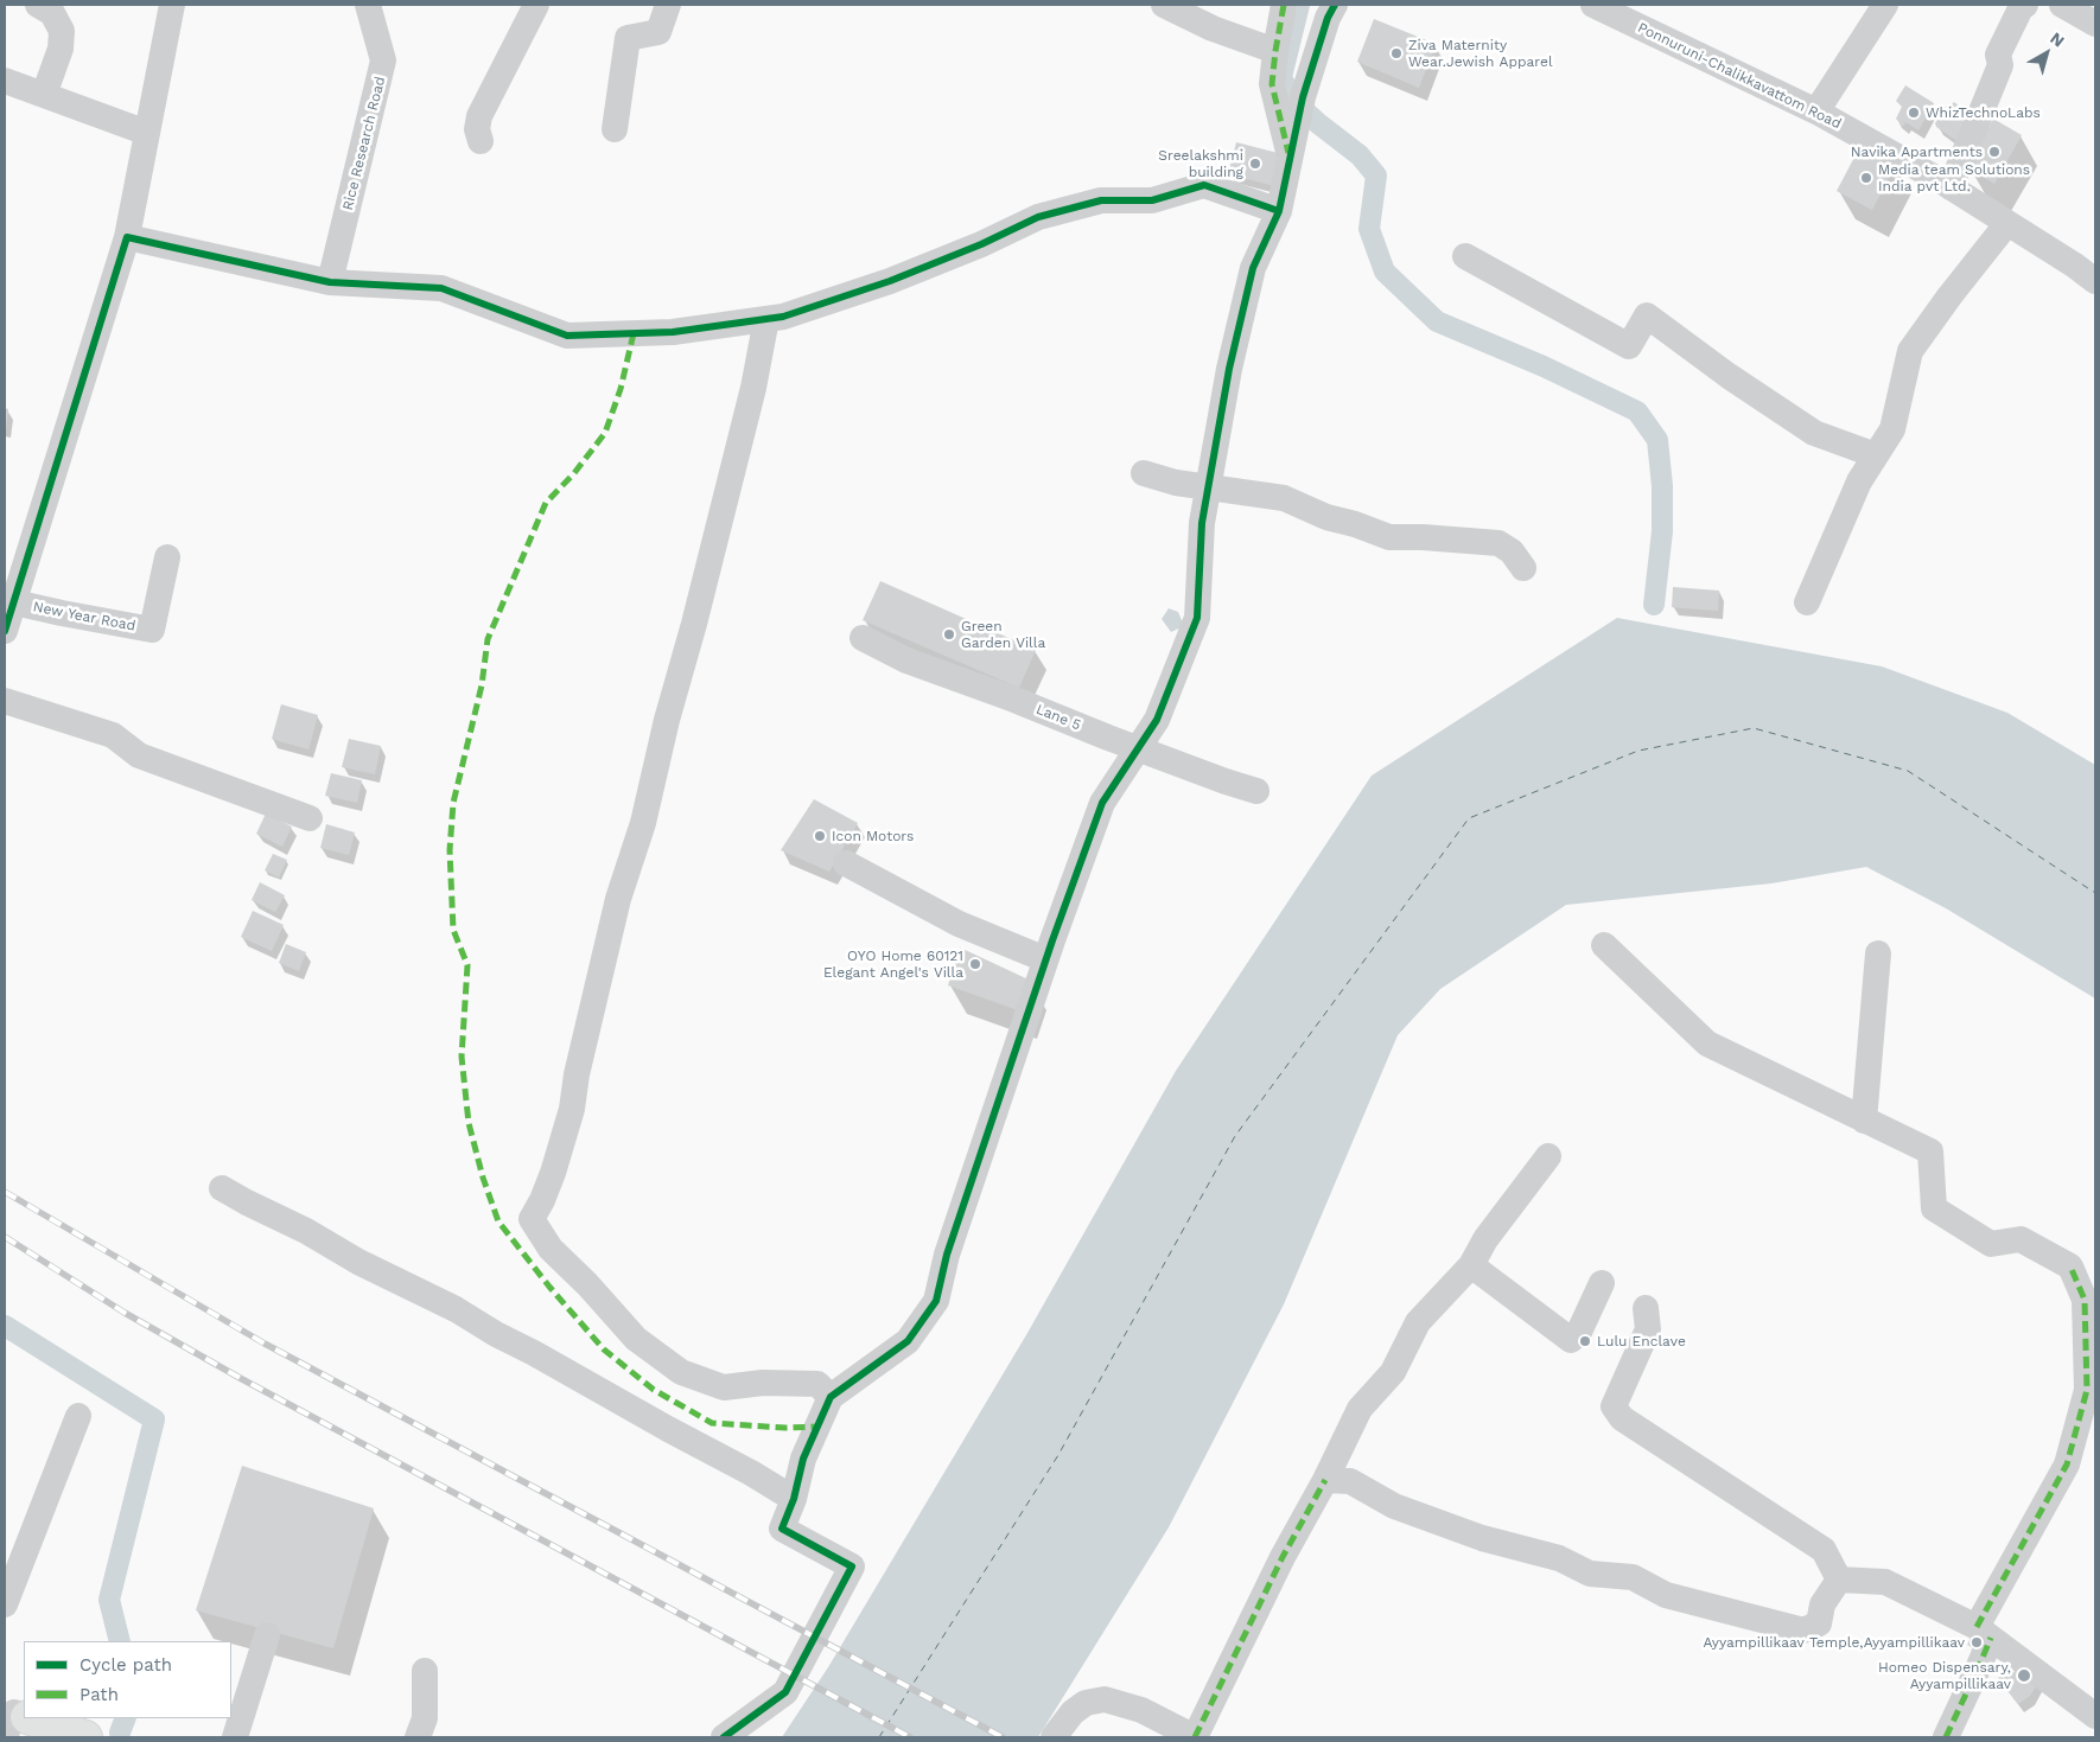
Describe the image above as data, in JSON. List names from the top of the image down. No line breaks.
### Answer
{"streets":{"street":["Ponnuruni-Chalikkavattom Road","Rice Research Road","New Year Road","Lane 5"]},"places":["Ziva Maternity Wear.Jewish Apparel","WhizTechnoLabs","Navika Apartments","Sreelakshmi building","Media team Solutions India pvt Ltd.","Green Garden Villa","Icon Motors","OYO Home 60121 Elegant Angel's Villa","Lulu Enclave","Ayyampillikaav Temple,Ayyampillikaav","Homeo Dispensary, Ayyampillikaav"],"legend":["Cycle path","Path"],"north":"top right"}
